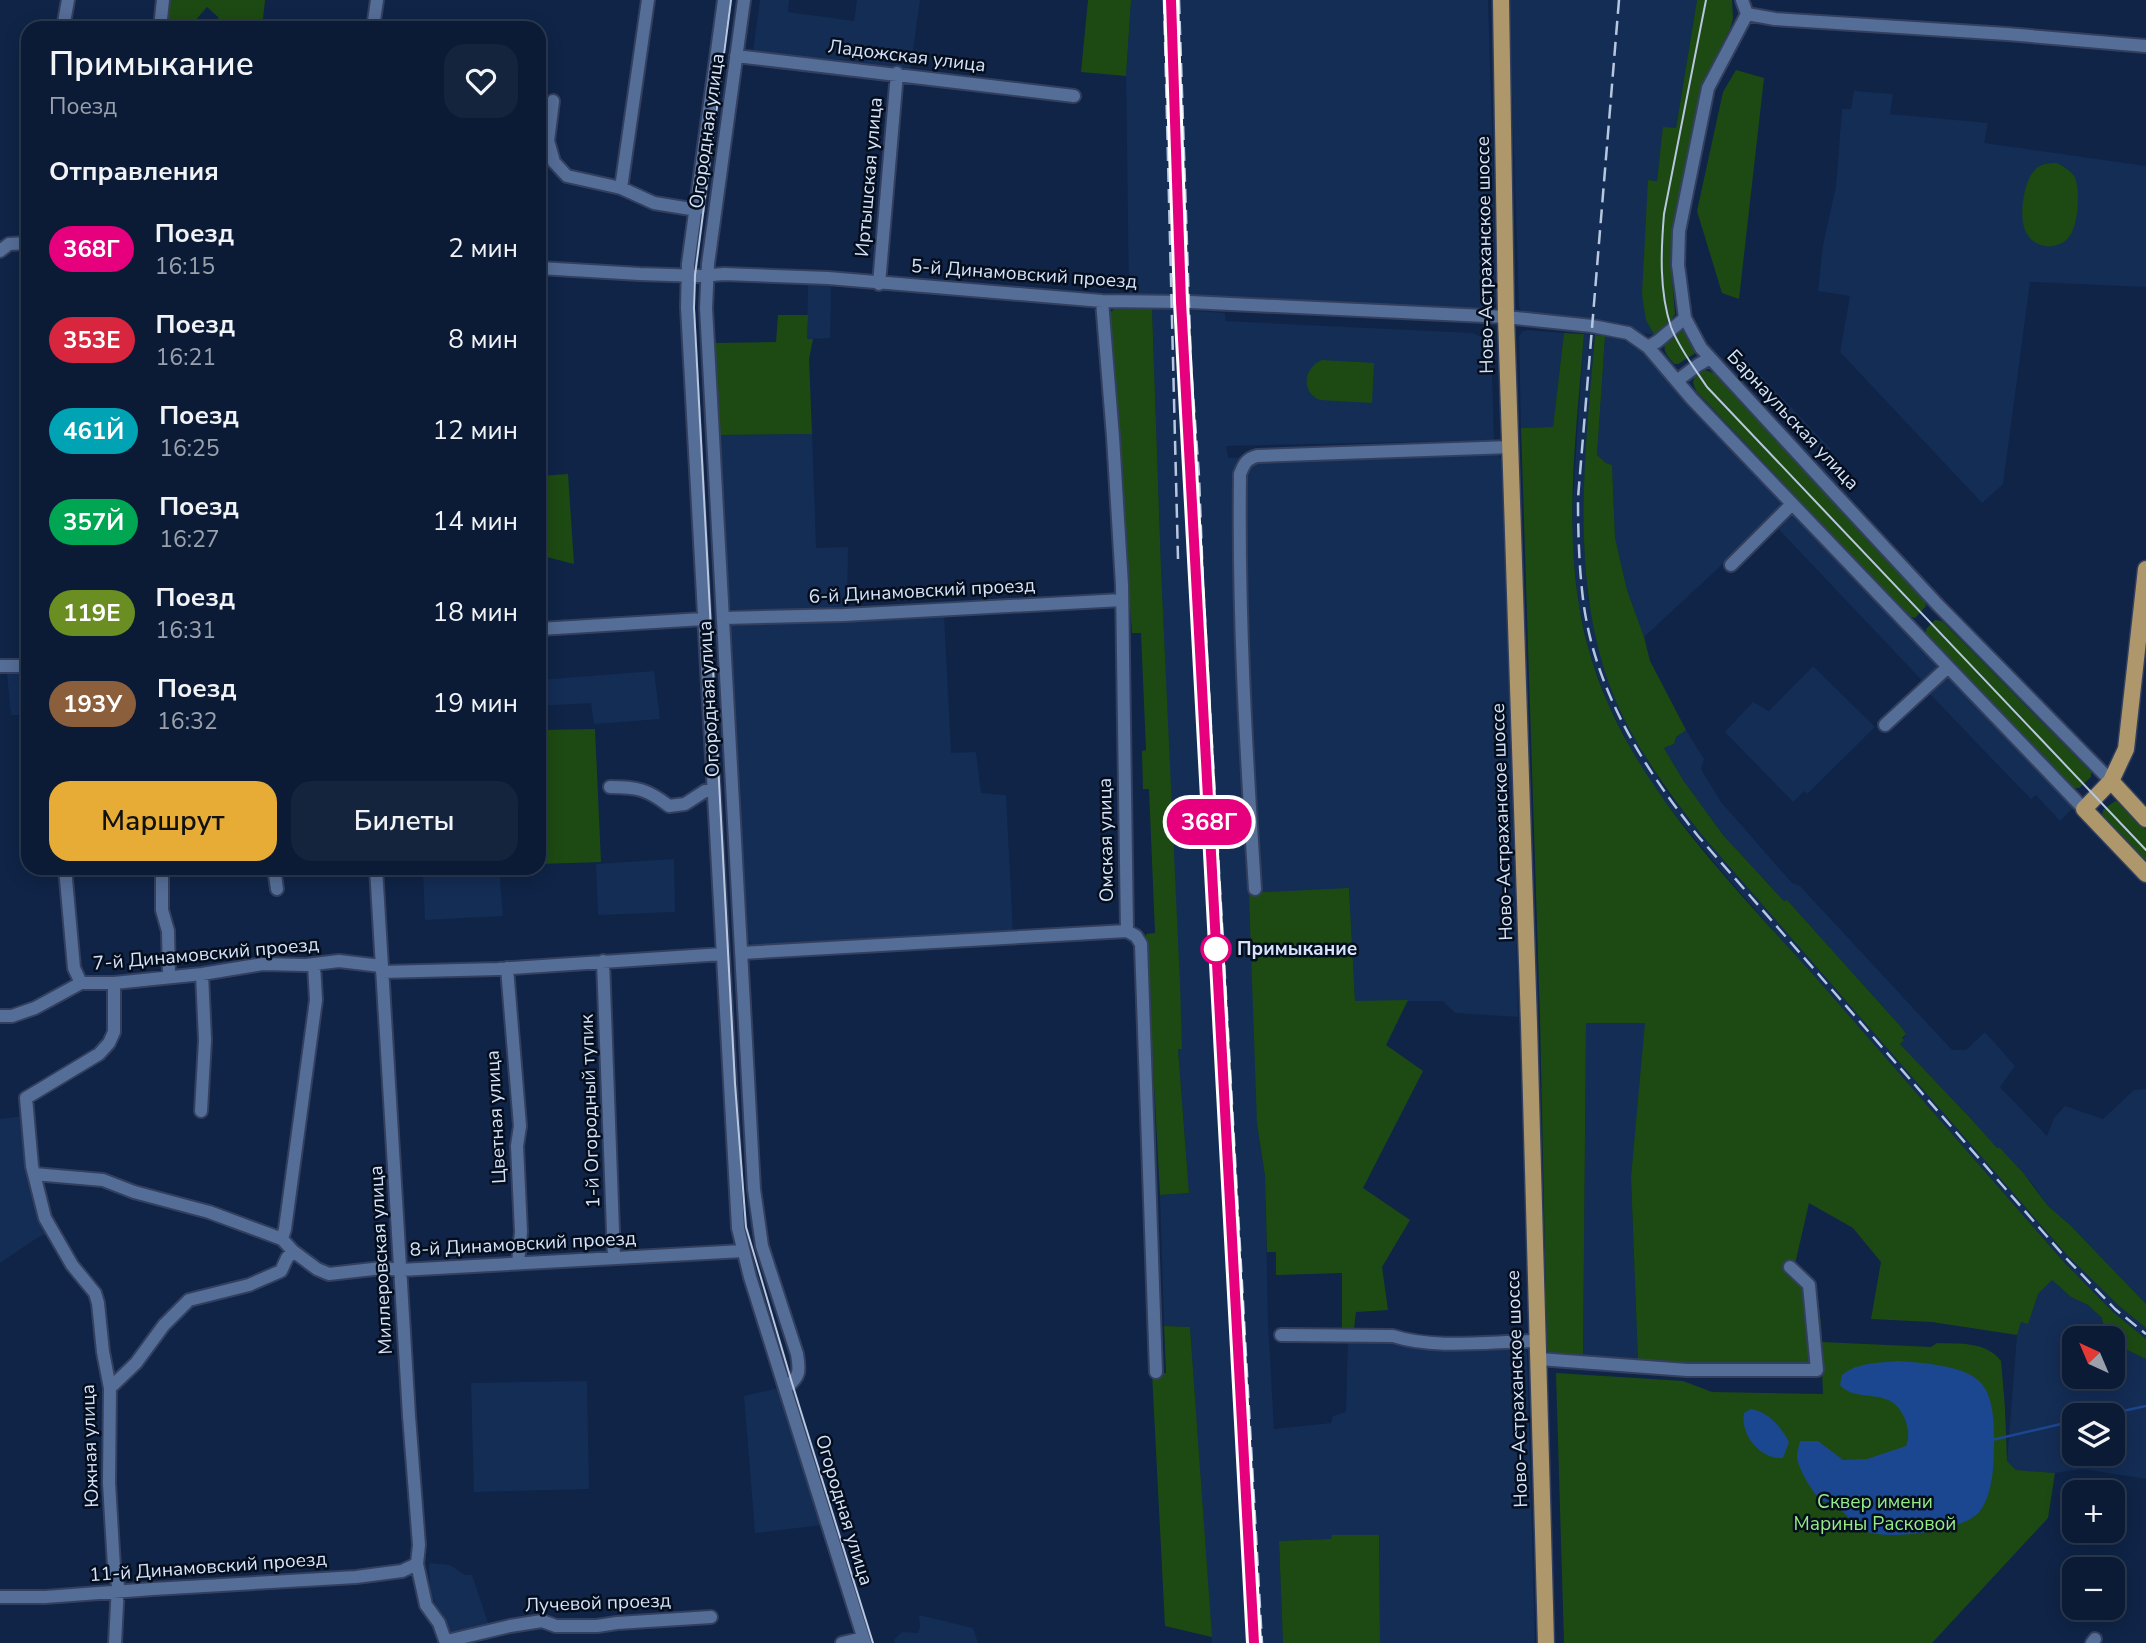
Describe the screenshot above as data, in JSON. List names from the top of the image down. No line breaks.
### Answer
{"streets":{"main road":["Ново-Астраханское шоссе"],"street":["Ладожская улица","Огородная улица","Иртышская улица","5-й Динамовский проезд","Барнаульская улица","6-й Динамовский проезд","Омская улица","7-й Динамовский проезд","1-й Огородный тупик","Цветная улица","8-й Динамовский проезд","Миллеровская улица","Южная улица","11-й Динамовский проезд","Лучевой проезд"]},"crossings":[["Ладожская улица","Огородная улица"],["Ладожская улица","Иртышская улица"],["Огородная улица","5-й Динамовский проезд"],["Огородная улица","6-й Динамовский проезд"],["Огородная улица","7-й Динамовский проезд"],["Огородная улица","8-й Динамовский проезд"],["Иртышская улица","5-й Динамовский проезд"],["Ново-Астраханское шоссе","5-й Динамовский проезд"],["5-й Динамовский проезд","Омская улица"],["6-й Динамовский проезд","Омская улица"],["7-й Динамовский проезд","1-й Огородный тупик"],["7-й Динамовский проезд","Цветная улица"],["7-й Динамовский проезд","Миллеровская улица"],["7-й Динамовский проезд","Южная улица"],["1-й Огородный тупик","8-й Динамовский проезд"],["Цветная улица","8-й Динамовский проезд"],["8-й Динамовский проезд","Миллеровская улица"],["8-й Динамовский проезд","Южная улица"],["Миллеровская улица","11-й Динамовский проезд"],["Миллеровская улица","Лучевой проезд"],["Южная улица","11-й Динамовский проезд"]],"parks":["Сквер имени Марины Расковой"],"places":["Примыкание"],"north":"top left","page":{"on_map":"368Г","heading":[["Примыкание","Поезд"],"Отправления"],"list":[{"mark":"368Г","name":"Поезд","note":"16:15","value":"2 мин"},{"mark":"353Е","name":"Поезд","note":"16:21","value":"8 мин"},{"mark":"461Й","name":"Поезд","note":"16:25","value":"12 мин"},{"mark":"357Й","name":"Поезд","note":"16:27","value":"14 мин"},{"mark":"119Е","name":"Поезд","note":"16:31","value":"18 мин"},{"mark":"193У","name":"Поезд","note":"16:32","value":"19 мин"}],"buttons":["Маршрут","Билеты"],"map_buttons":["+","−"]}}
